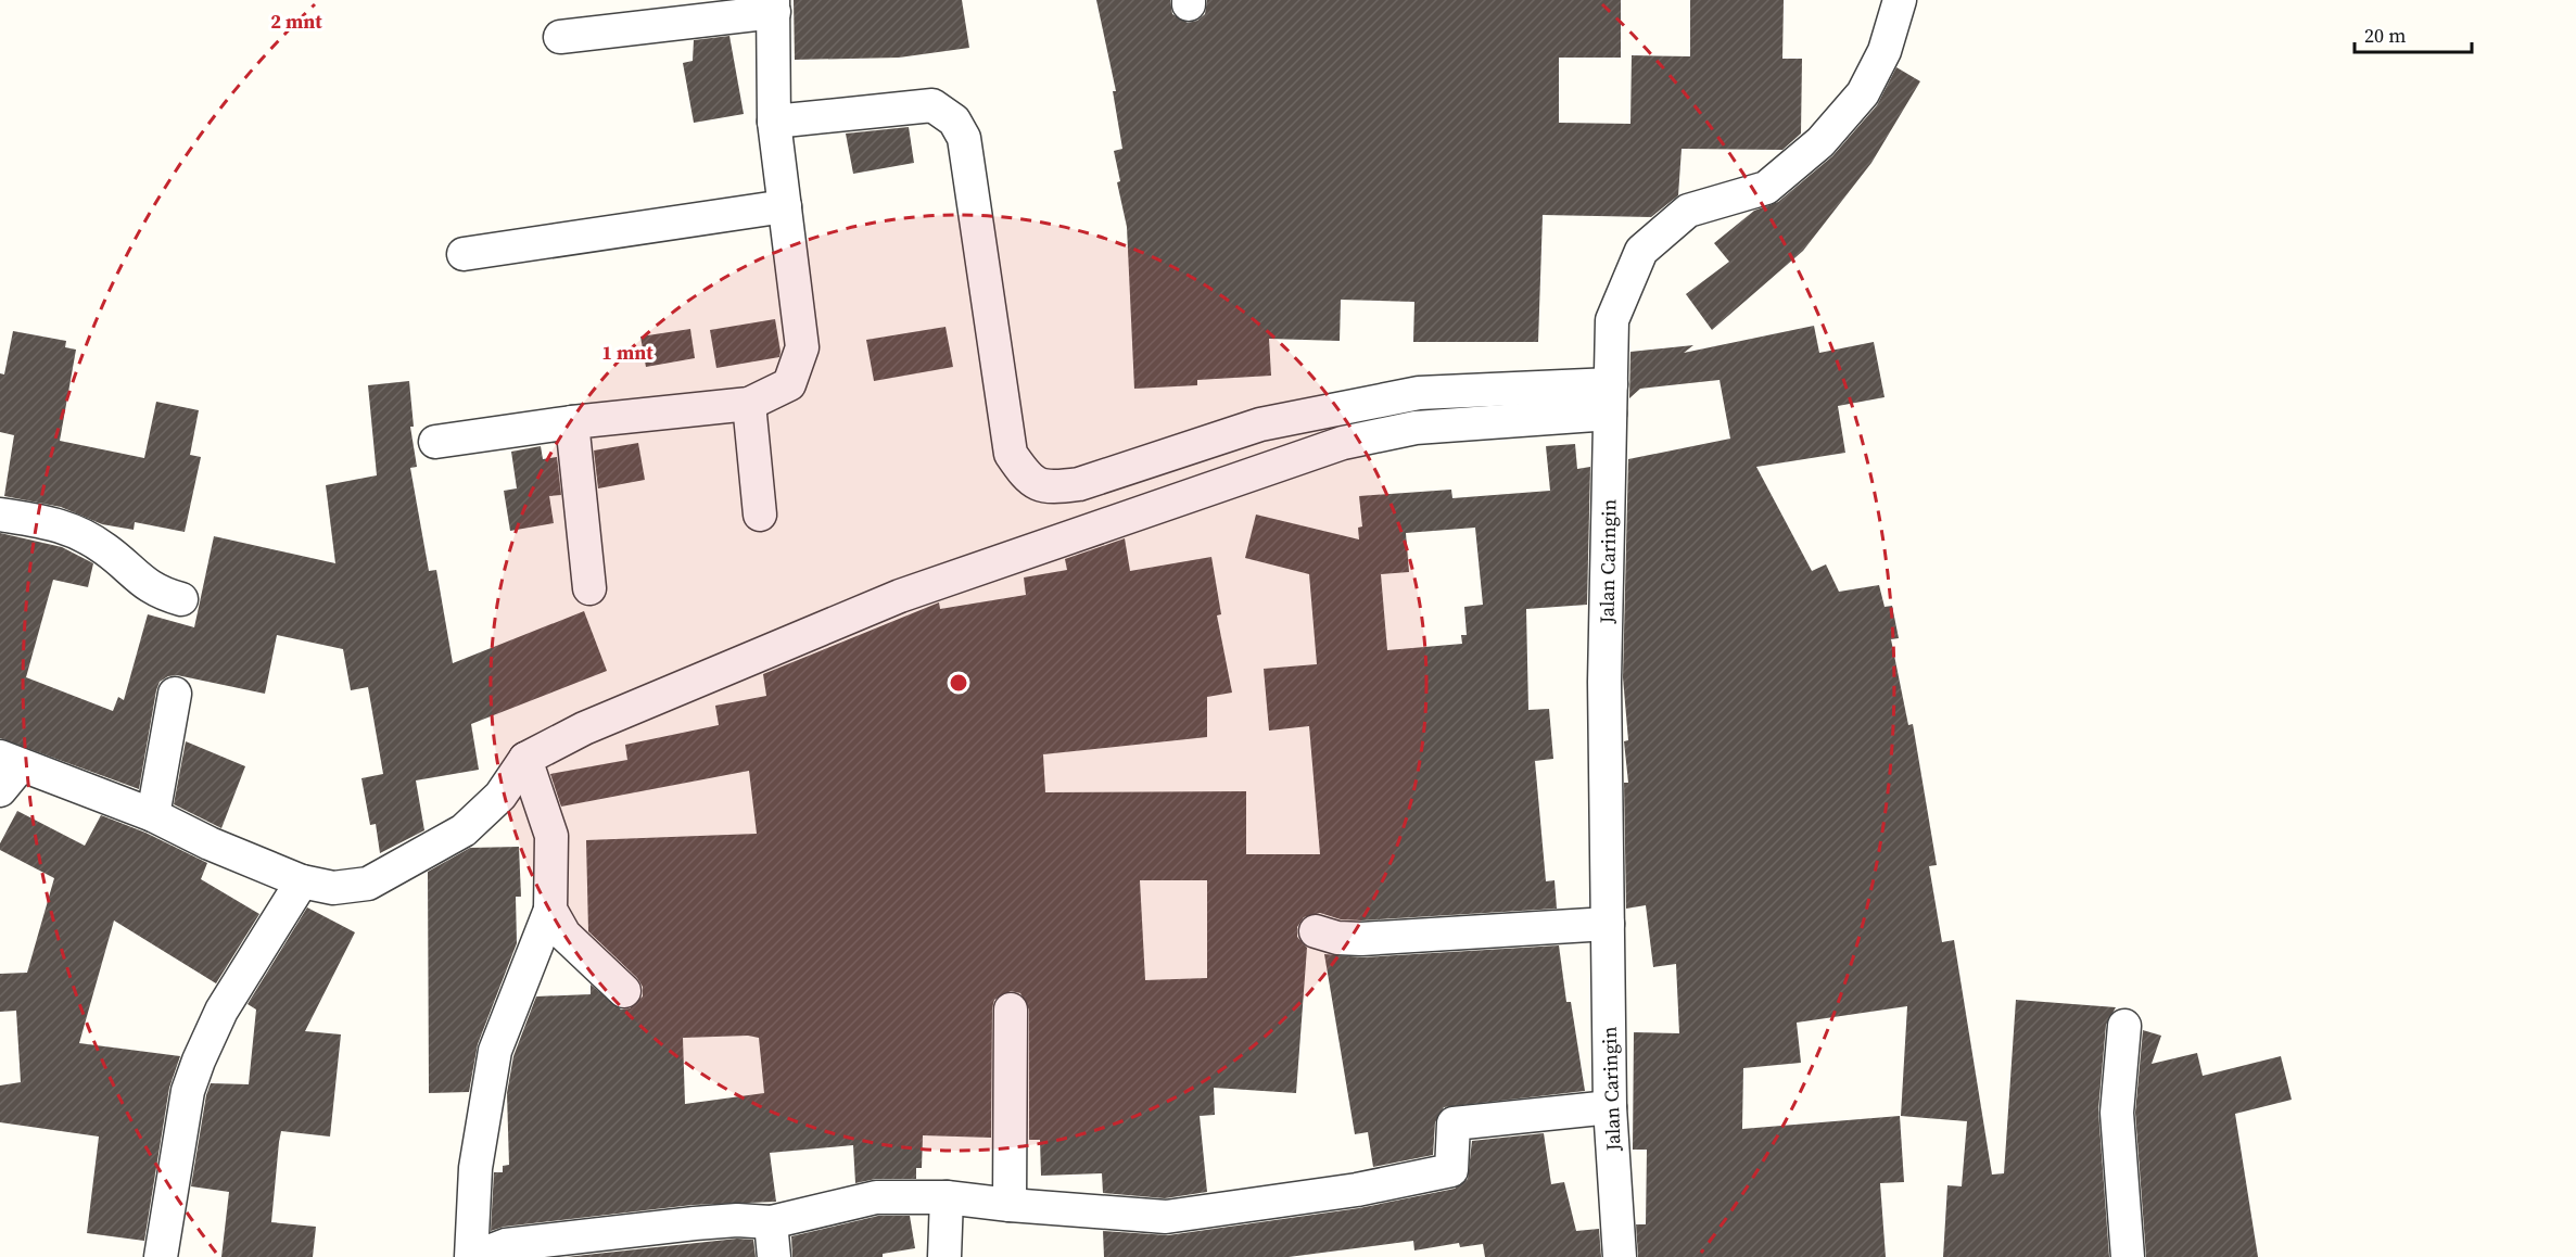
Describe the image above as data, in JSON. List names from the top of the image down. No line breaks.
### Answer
{"streets":{"street":["Jalan Caringin"]},"scale_bar":"20 m","rings":["2 mnt","1 mnt"]}
